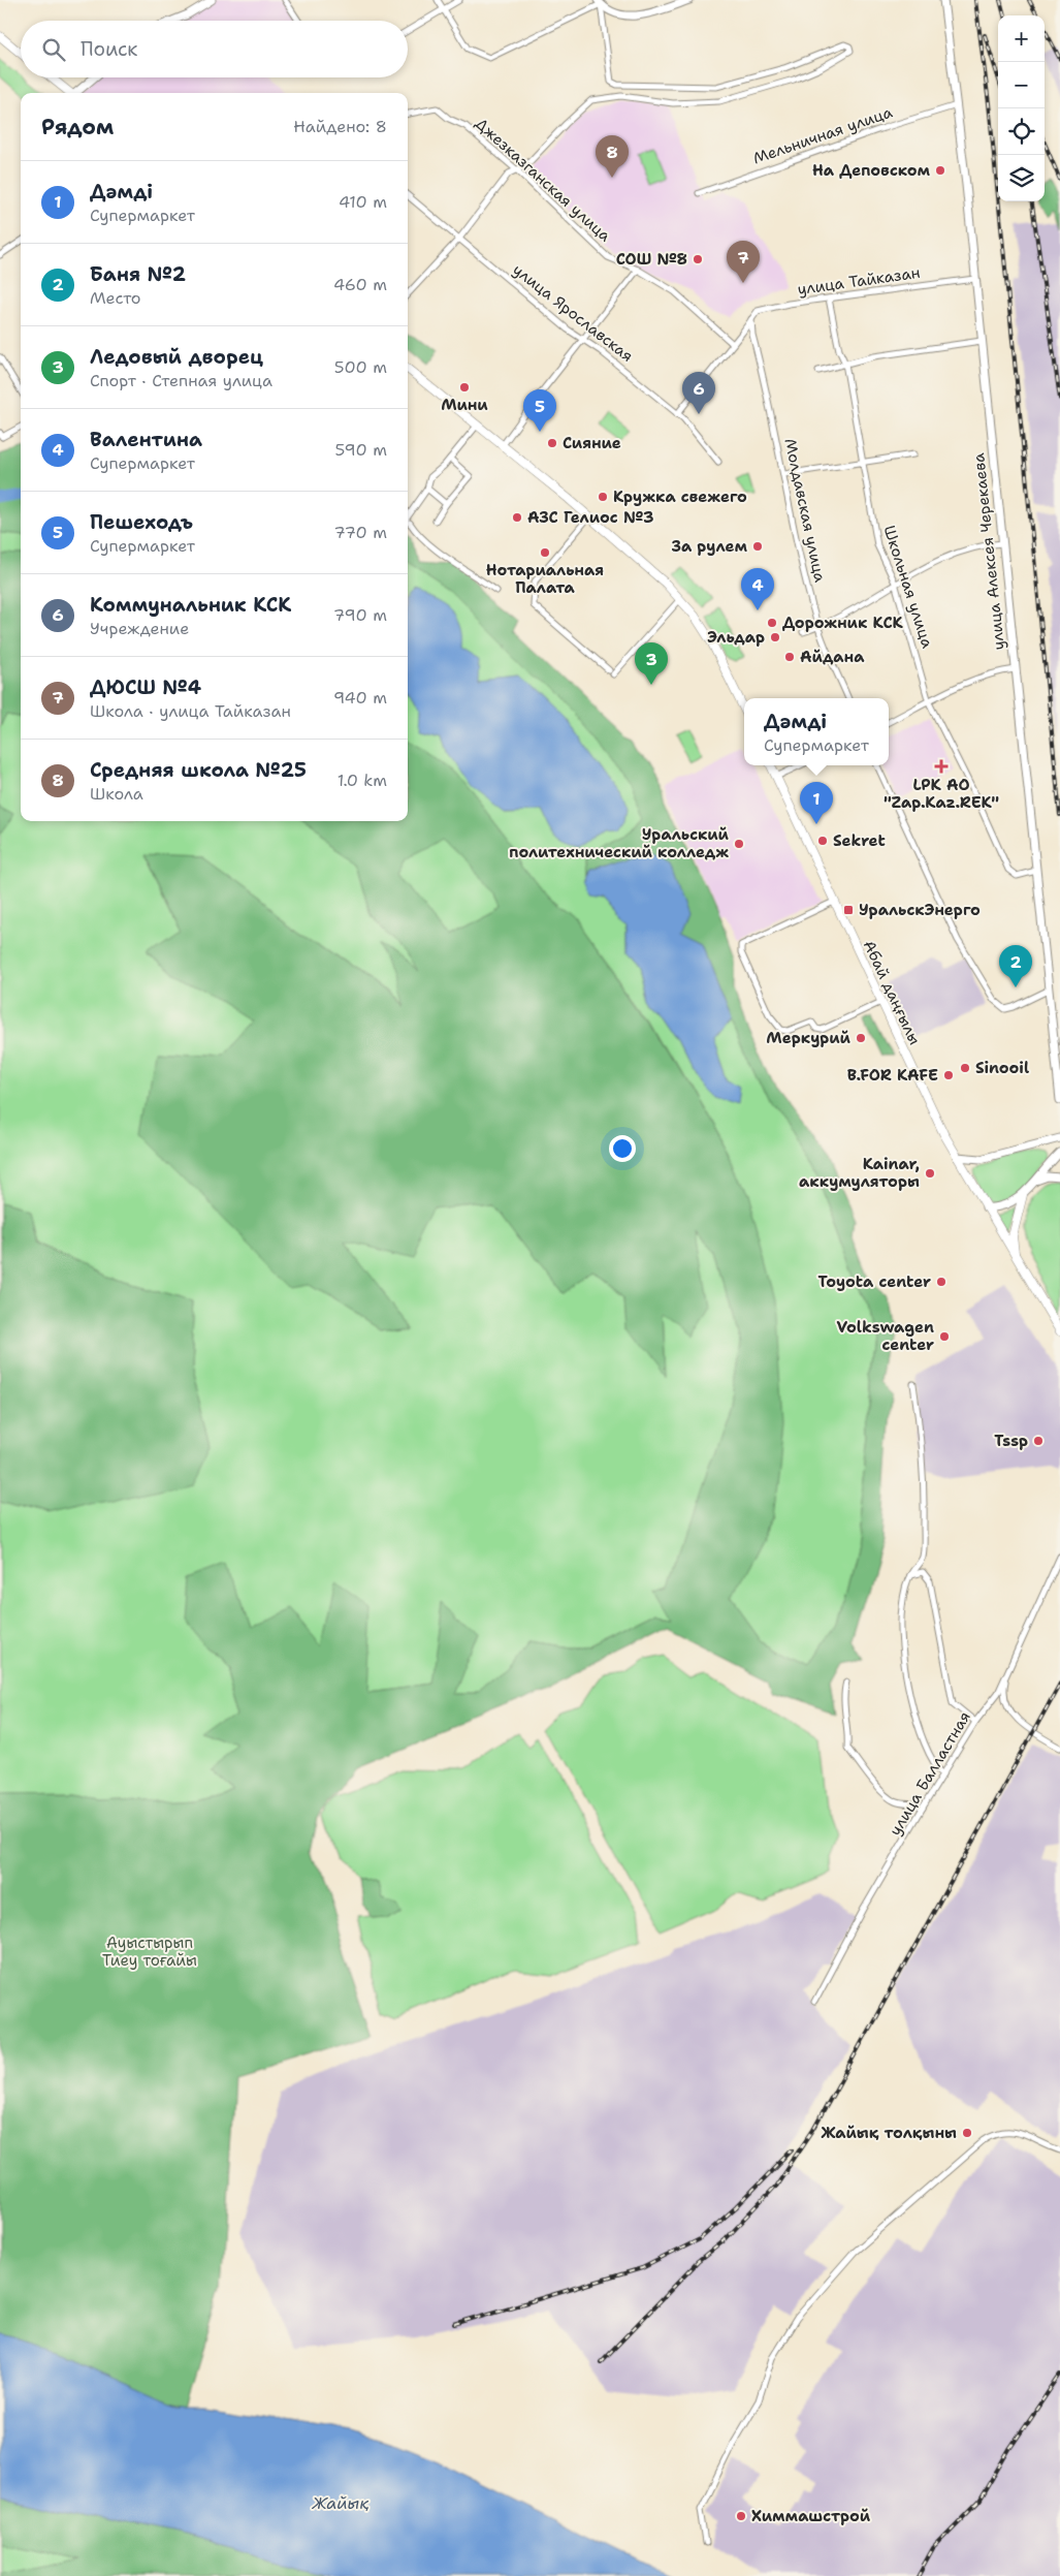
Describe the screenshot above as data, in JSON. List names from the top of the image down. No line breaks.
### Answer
{"streets":{"main road":["Абай даңғылы"],"street":["Мельничная улица","Джезказганская улица","улица Тайказан","улица Ярославская","Молдавская улица","улица Алексея Черекаева","Школьная улица","улица Балластная"]},"crossings":[["Мельничная улица","улица Алексея Черекаева"],["улица Тайказан","Молдавская улица"],["улица Тайказан","улица Алексея Черекаева"],["улица Тайказан","Школьная улица"],["улица Алексея Черекаева","Школьная улица"]],"water":["Жайық"],"parks":["Ауыстырып Тиеу тоғайы"],"places":{"other":["На Деповском","СОШ №8","Мини","Сияние","Кружка свежего","АЗС Гелиос №3","За рулем","Нотариальная Палата","Дорожник КСК","Эльдар","Айдана","Sekret","Уральский политехнический колледж","Меркурий","Sinooil","B.FOR KAFE","Kainar, аккумуляторы","Toyota center","Volkswagen center","Tssp","Жайық толқыны","Химмашстрой"],"health":["LPK AO \"Zap.Kaz.REK\""],"transit":["УральскЭнерго"]},"page":{"map_buttons":["+","−"],"search":"Поиск","heading":["Рядом","Найдено: 8"],"pins":["8","7","6","5","4","3","1","2"],"list":[{"mark":"1","name":"Дəмді","note":"Супермаркет","value":"410 m"},{"mark":"2","name":"Баня №2","note":"Место","value":"460 m"},{"mark":"3","name":"Ледовый дворец","note":"Спорт · Степная улица","value":"500 m"},{"mark":"4","name":"Валентина","note":"Супермаркет","value":"590 m"},{"mark":"5","name":"Пешеходъ","note":"Супермаркет","value":"770 m"},{"mark":"6","name":"Коммунальник КСК","note":"Учреждение","value":"790 m"},{"mark":"7","name":"ДЮСШ №4","note":"Школа · улица Тайказан","value":"940 m"},{"mark":"8","name":"Средняя школа №25","note":"Школа","value":"1.0 km"}],"popup":["Дəмді","Супермаркет"]}}
